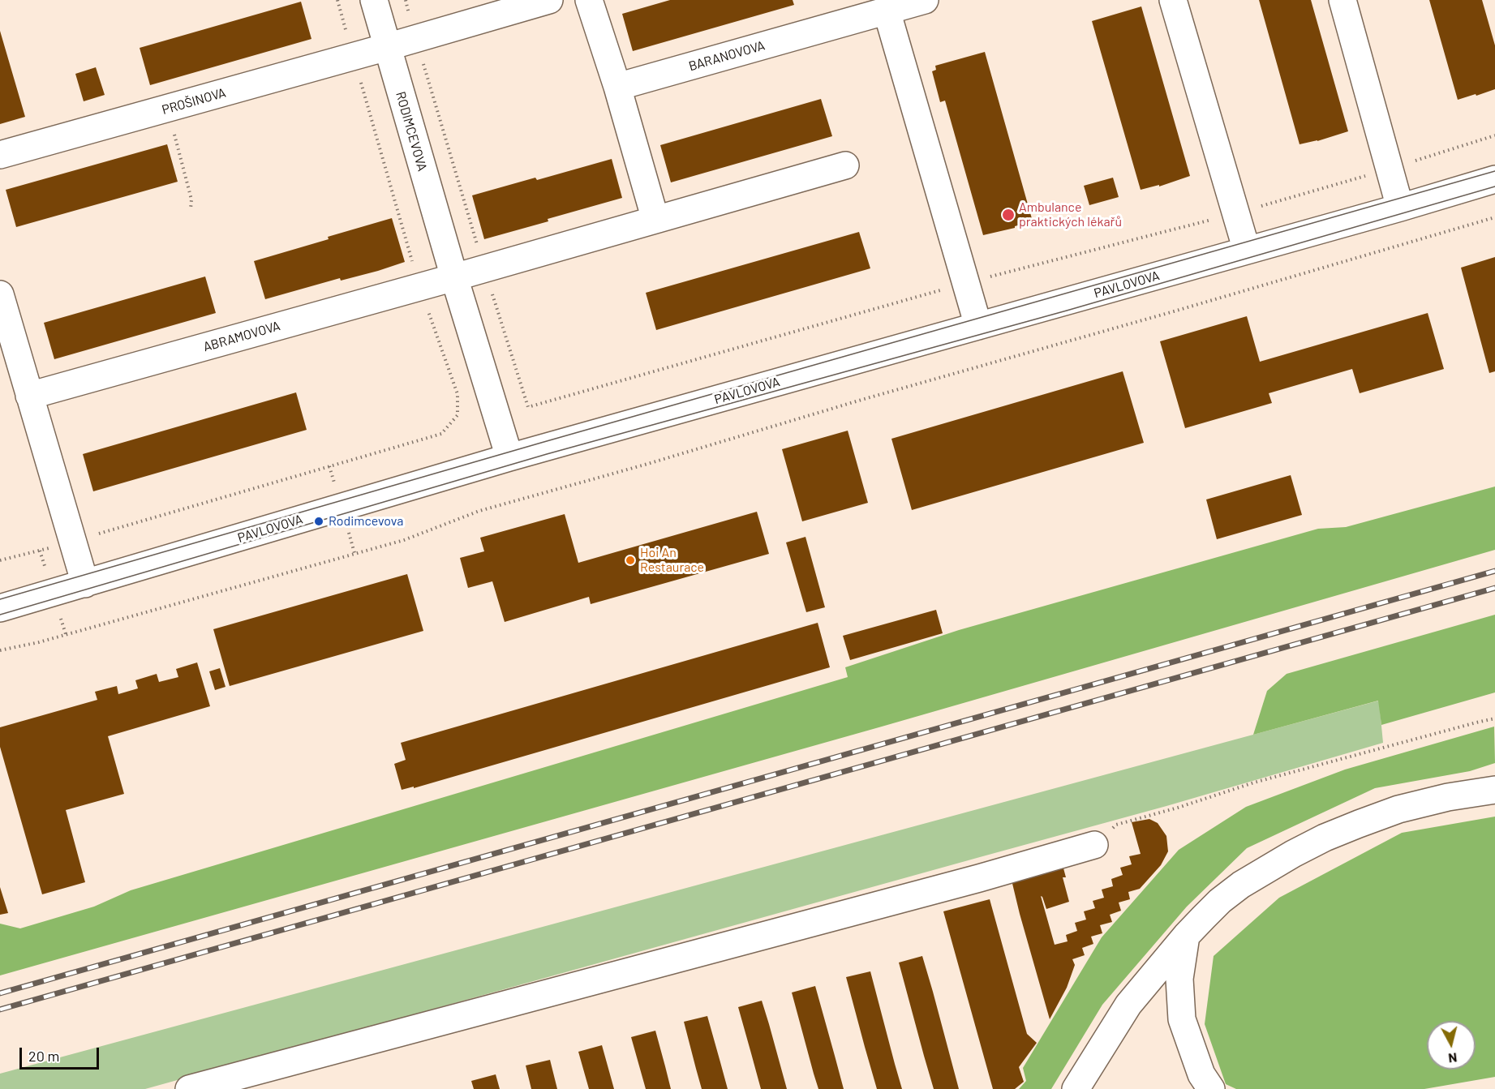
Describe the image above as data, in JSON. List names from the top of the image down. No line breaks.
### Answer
{"streets":{"main road":["BARANOVOVA","PROŠINOVA","RODIMCEVOVA","PAVLOVOVA","ABRAMOVOVA"]},"crossings":[["PROŠINOVA","RODIMCEVOVA"],["RODIMCEVOVA","PAVLOVOVA"],["RODIMCEVOVA","ABRAMOVOVA"]],"places":["Ambulance praktických lékařů","Rodimcevova","Hoi An Restaurace"],"scale_bar":"20 m","north":"bottom"}
